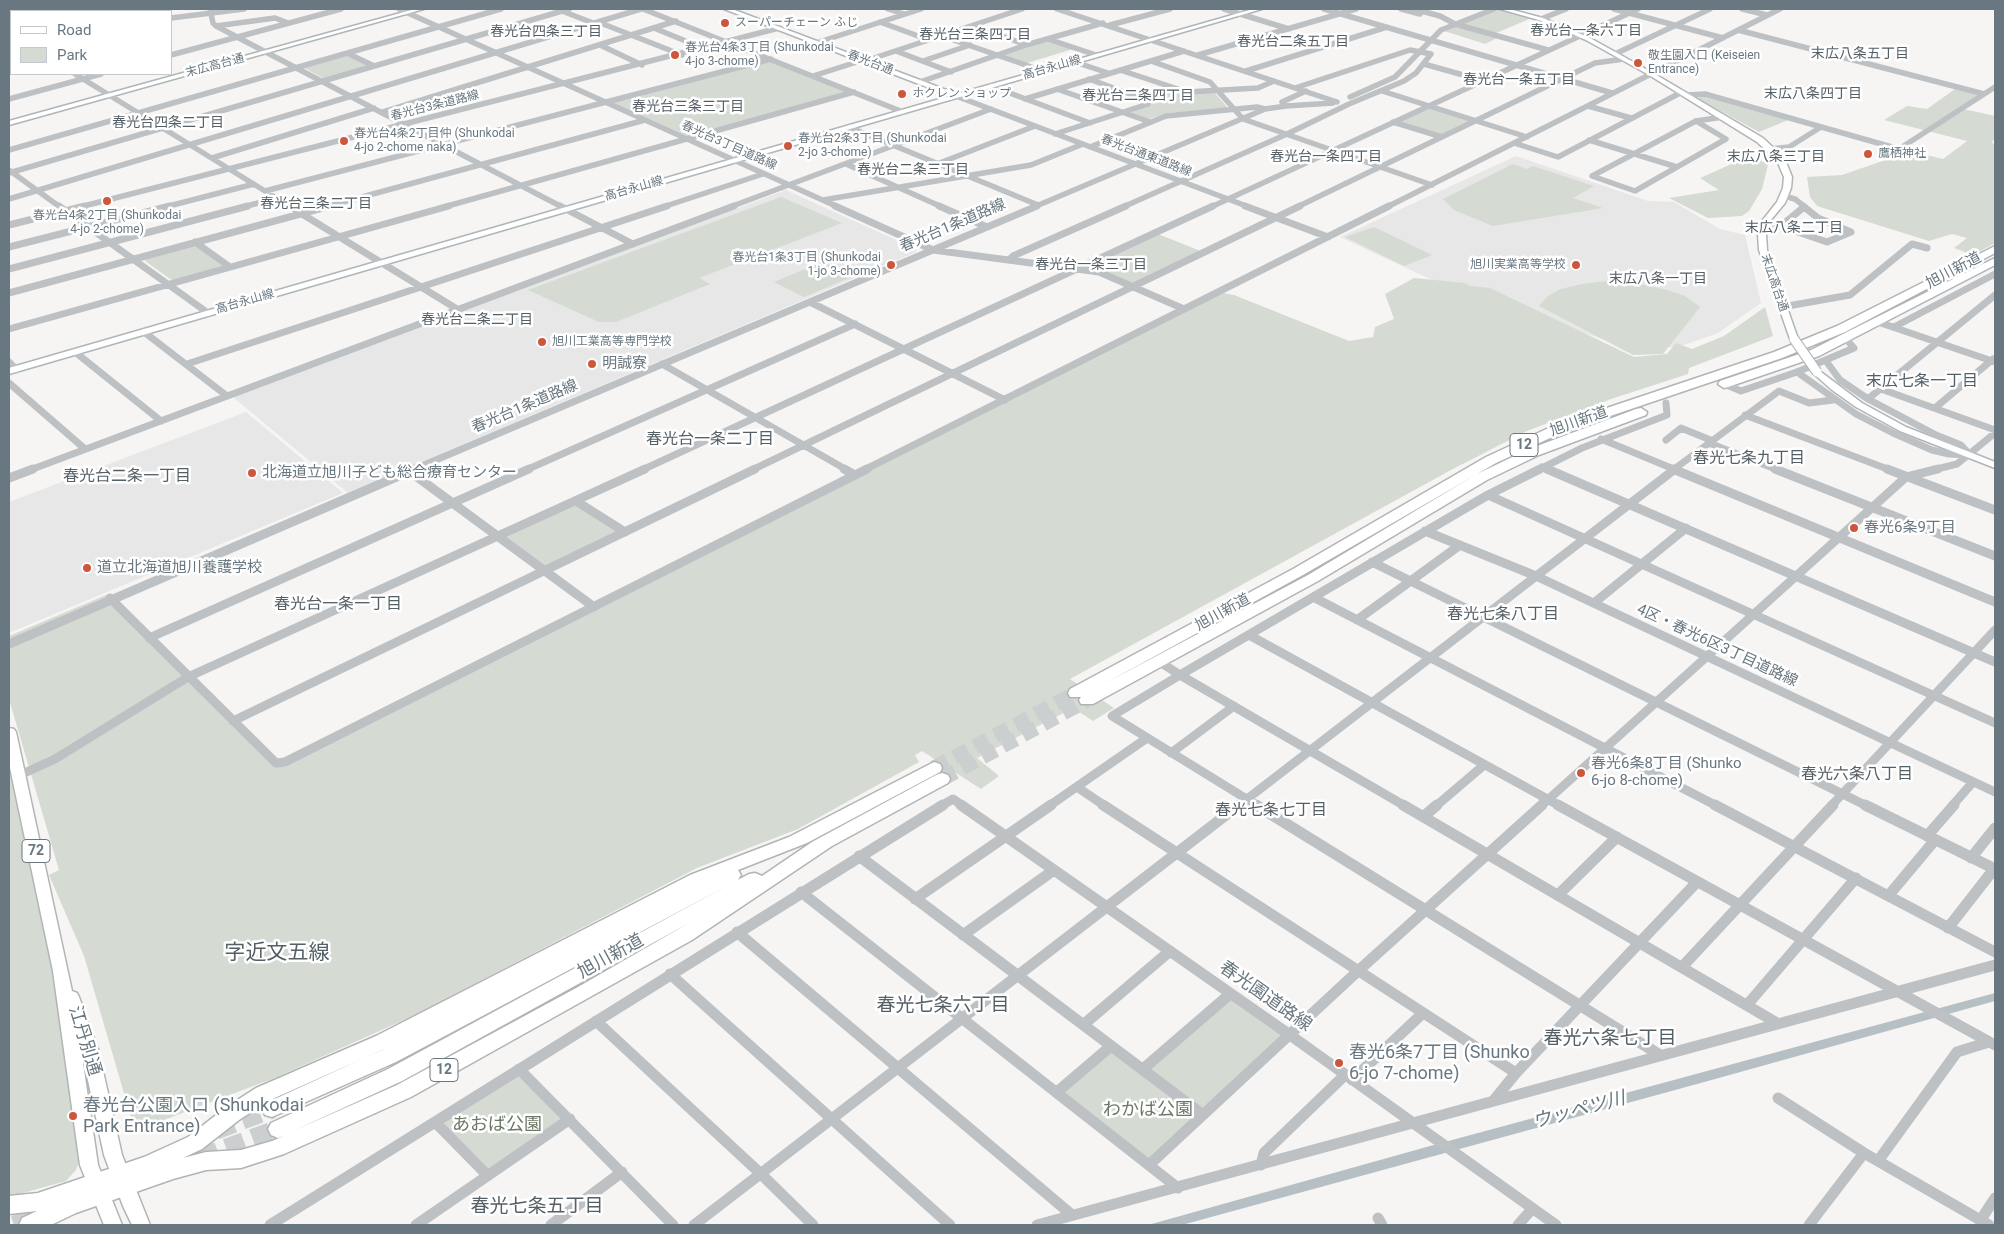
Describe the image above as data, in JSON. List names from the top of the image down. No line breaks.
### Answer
{"streets":{"highway":["旭川新道","12"],"main road":["72","江丹別通"],"street":["春光台通","末広高台通","高台永山線","春光台3条道路線","春光台3丁目道路線","春光台通東道路線","春光台1条道路線","4区・春光6区3丁目道路線","春光園道路線"]},"crossings":[["春光台通","高台永山線"],["春光台通","春光台3条道路線"],["春光台通","春光台通東道路線"],["末広高台通","春光台3丁目道路線"],["高台永山線","春光台3丁目道路線"],["高台永山線","春光台通東道路線"],["春光台3条道路線","春光台3丁目道路線"],["春光台3丁目道路線","春光台1条道路線"],["春光台通東道路線","春光台1条道路線"],["旭川新道","12"],["12","江丹別通"]],"districts":["春光台一条六丁目","春光台四条三丁目","春光台三条四丁目","春光台二条五丁目","末広八条五丁目","春光台一条五丁目","末広八条四丁目","春光台二条四丁目","春光台三条三丁目","春光台四条二丁目","春光台一条四丁目","末広八条三丁目","春光台二条三丁目","春光台三条二丁目","末広八条二丁目","春光台一条三丁目","末広八条一丁目","春光台二条二丁目","末広七条一丁目","春光台一条二丁目","春光七条九丁目","春光台二条一丁目","春光台一条一丁目","春光七条八丁目","春光六条八丁目","春光七条七丁目","字近文五線","春光七条六丁目","春光六条七丁目","春光七条五丁目"],"water":["ウッペツ川"],"parks":["わかば公園","あおば公園"],"places":["スーパーチェーン ふじ","春光台4条3丁目 (Shunkodai 4-jo 3-chome)","敬生園入口 (Keiseien Entrance)","ホクレン ショップ","春光台4条2丁目仲 (Shunkodai 4-jo 2-chome naka)","春光台2条3丁目 (Shunkodai 2-jo 3-chome)","鷹栖神社","春光台4条2丁目 (Shunkodai 4-jo 2-chome)","春光台1条3丁目 (Shunkodai 1-jo 3-chome)","旭川実業高等学校","旭川工業高等専門学校","明誠寮","北海道立旭川子ども総合療育センター","春光6条9丁目","道立北海道旭川養護学校","春光6条8丁目 (Shunko 6-jo 8-chome)","春光6条7丁目 (Shunko 6-jo 7-chome)","春光台公園入口 (Shunkodai Park Entrance)"],"legend":["Road","Park"]}
